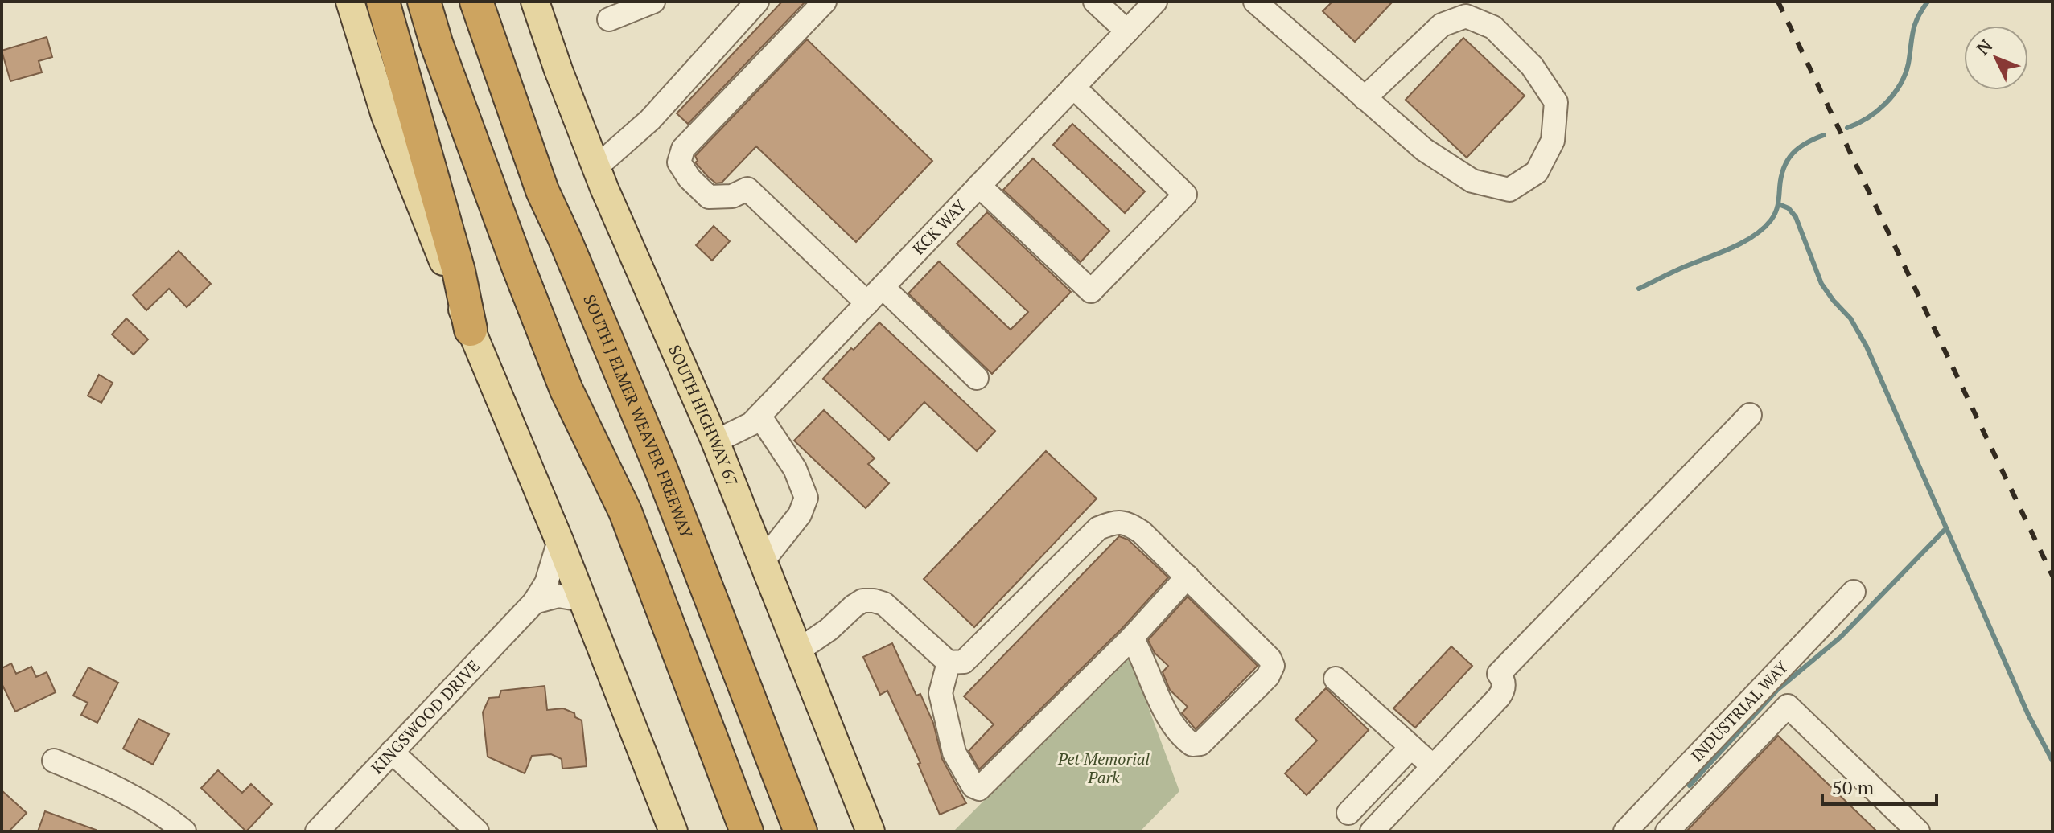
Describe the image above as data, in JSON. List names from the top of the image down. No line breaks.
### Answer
{"streets":{"highway":["SOUTH J ELMER WEAVER FREEWAY"],"main road":["SOUTH HIGHWAY 67"],"street":["KCK WAY","INDUSTRIAL WAY","KINGSWOOD DRIVE"]},"crossings":[["KCK WAY","SOUTH HIGHWAY 67"]],"parks":["Pet Memorial Park"],"scale_bar":"50 m","north":"top left"}
